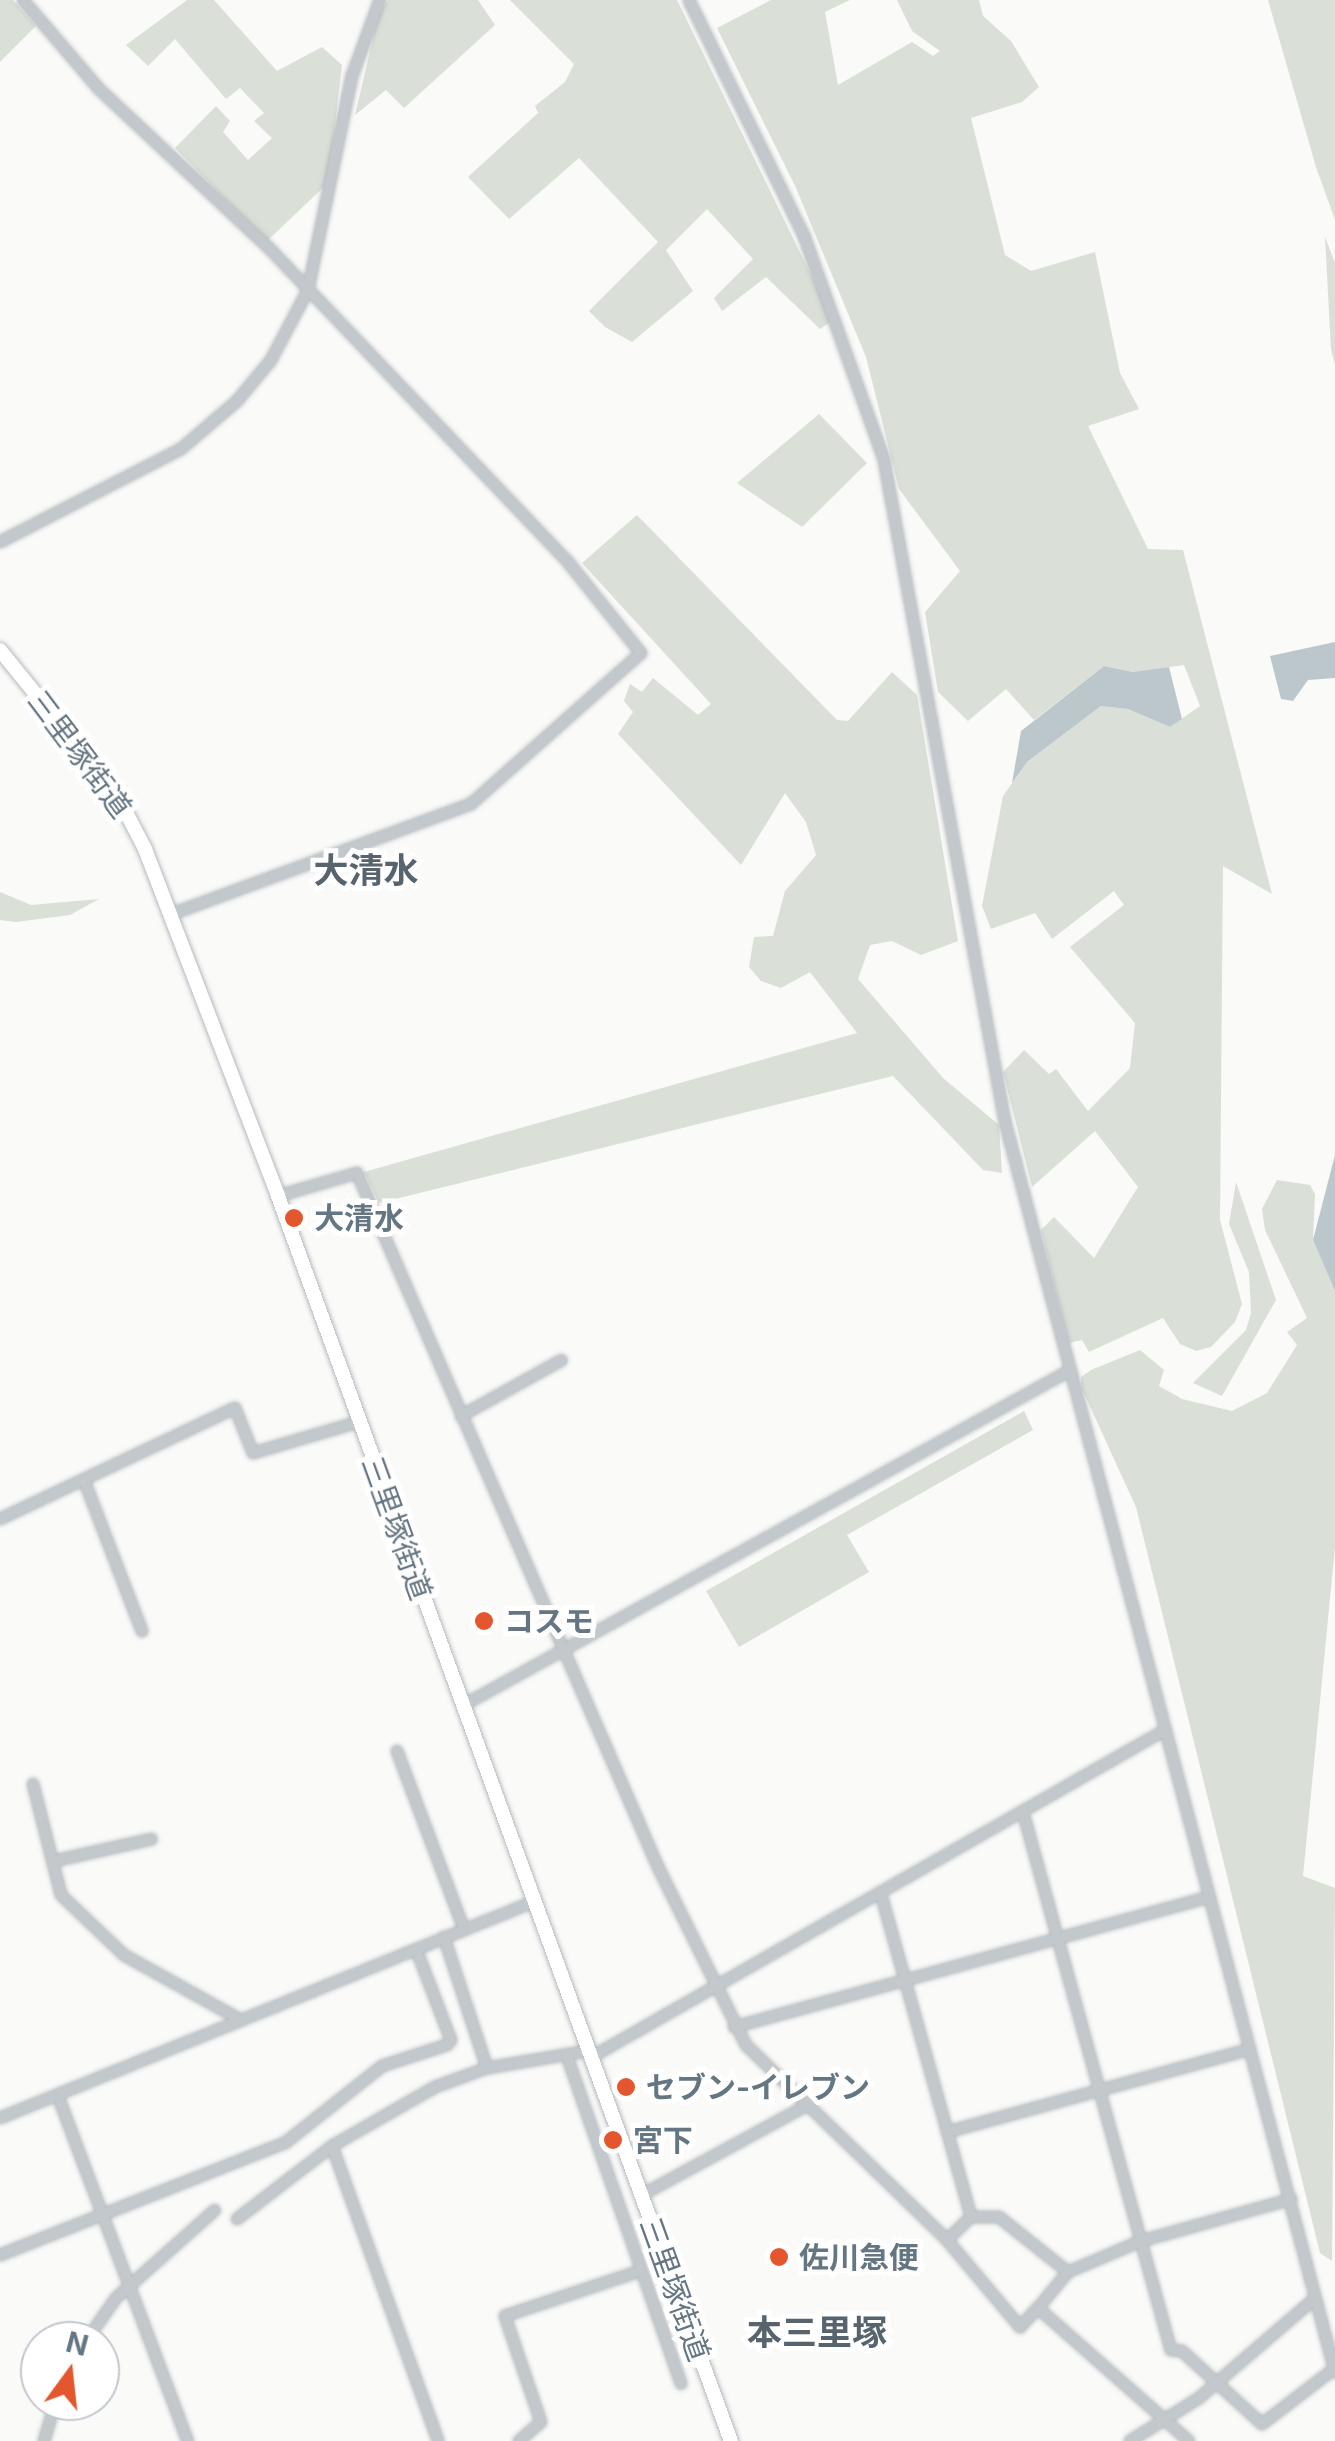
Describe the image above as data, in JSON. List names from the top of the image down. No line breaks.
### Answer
{"streets":{"main road":["三里塚街道"]},"districts":["大清水","本三里塚"],"places":["大清水","コスモ","セブン-イレブン","宮下","佐川急便"],"north":"top"}
